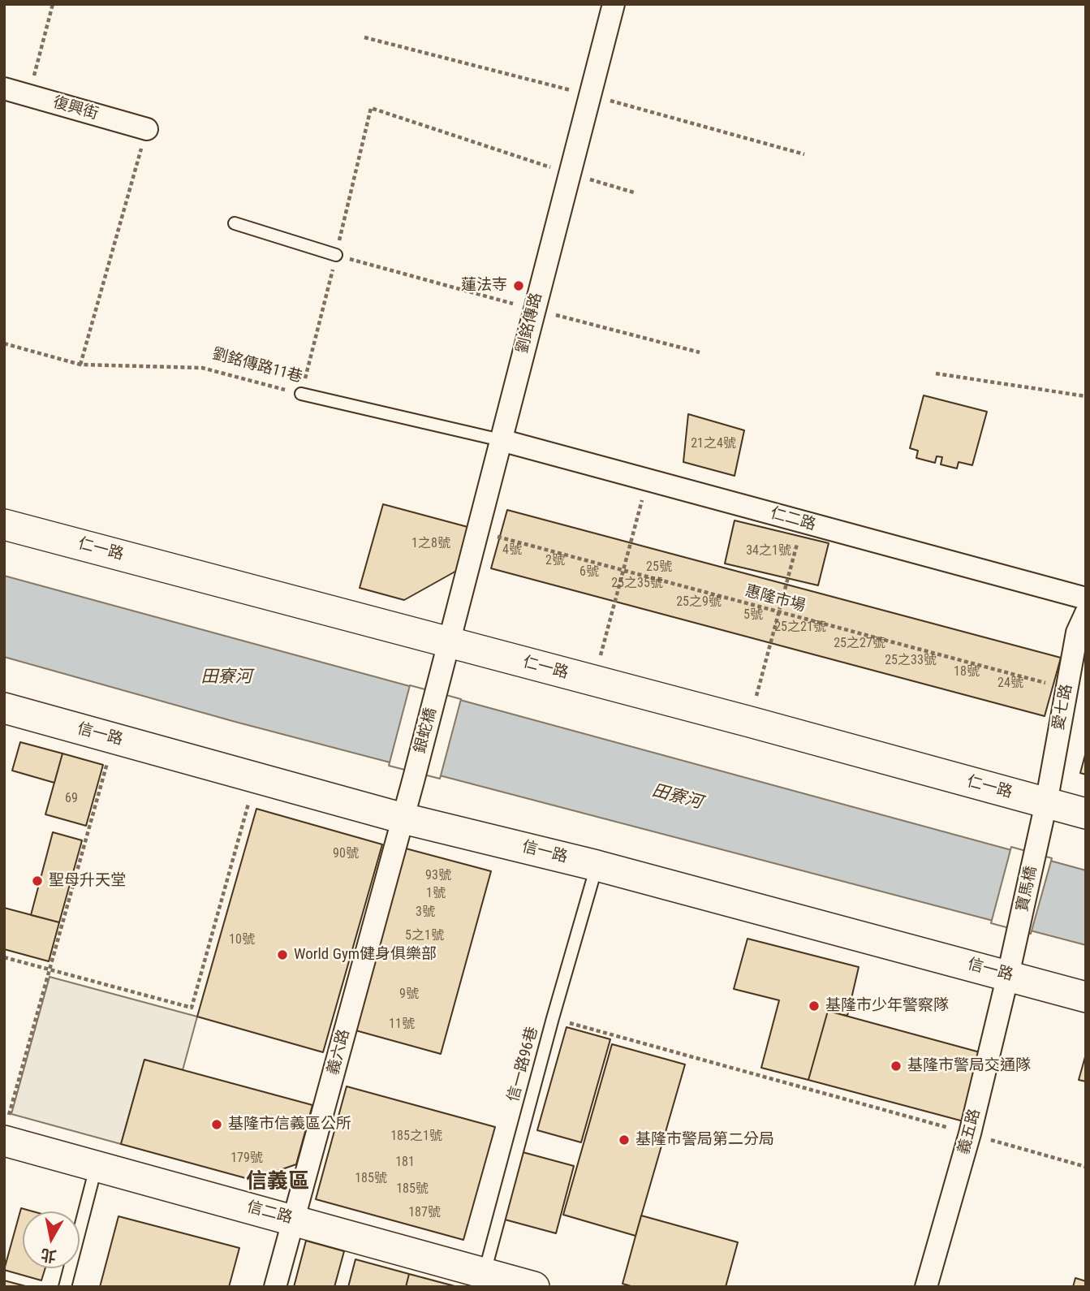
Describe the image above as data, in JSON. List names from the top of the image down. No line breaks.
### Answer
{"streets":{"street":["復興街","劉銘傳路","仁二路","仁一路","愛七路","銀蛇橋","信一路","寶馬橋","義六路","義五路","信二路"],"lane":["劉銘傳路11巷","信一路96巷"],"path":["惠隆市場"]},"crossings":[["劉銘傳路","劉銘傳路11巷"],["劉銘傳路","仁二路"],["劉銘傳路","仁一路"],["劉銘傳路","惠隆市場"],["劉銘傳路","銀蛇橋"],["劉銘傳路11巷","仁二路"],["仁一路","愛七路"],["仁一路","銀蛇橋"],["仁一路","寶馬橋"],["惠隆市場","愛七路"],["愛七路","寶馬橋"],["銀蛇橋","信一路"],["銀蛇橋","義六路"],["信一路","寶馬橋"],["信一路","義六路"],["信一路","信一路96巷"],["信一路","義五路"],["寶馬橋","義五路"],["義六路","信二路"],["信一路96巷","信二路"]],"districts":["信義區"],"water":["田寮河"],"places":["蓮法寺","聖母升天堂","World Gym健身俱樂部","基隆市少年警察隊","基隆市警局交通隊","基隆市信義區公所","基隆市警局第二分局"],"house_numbers":["21之4號","1之8號","4號","34之1號","2號","25號","6號","25之35號","25之9號","5號","25之21號","25之27號","25之33號","18號","24號","69","90號","93號","1號","3號","5之1號","10號","9號","11號","185之1號","179號","181","185號","185號","187號"],"north":"bottom"}
